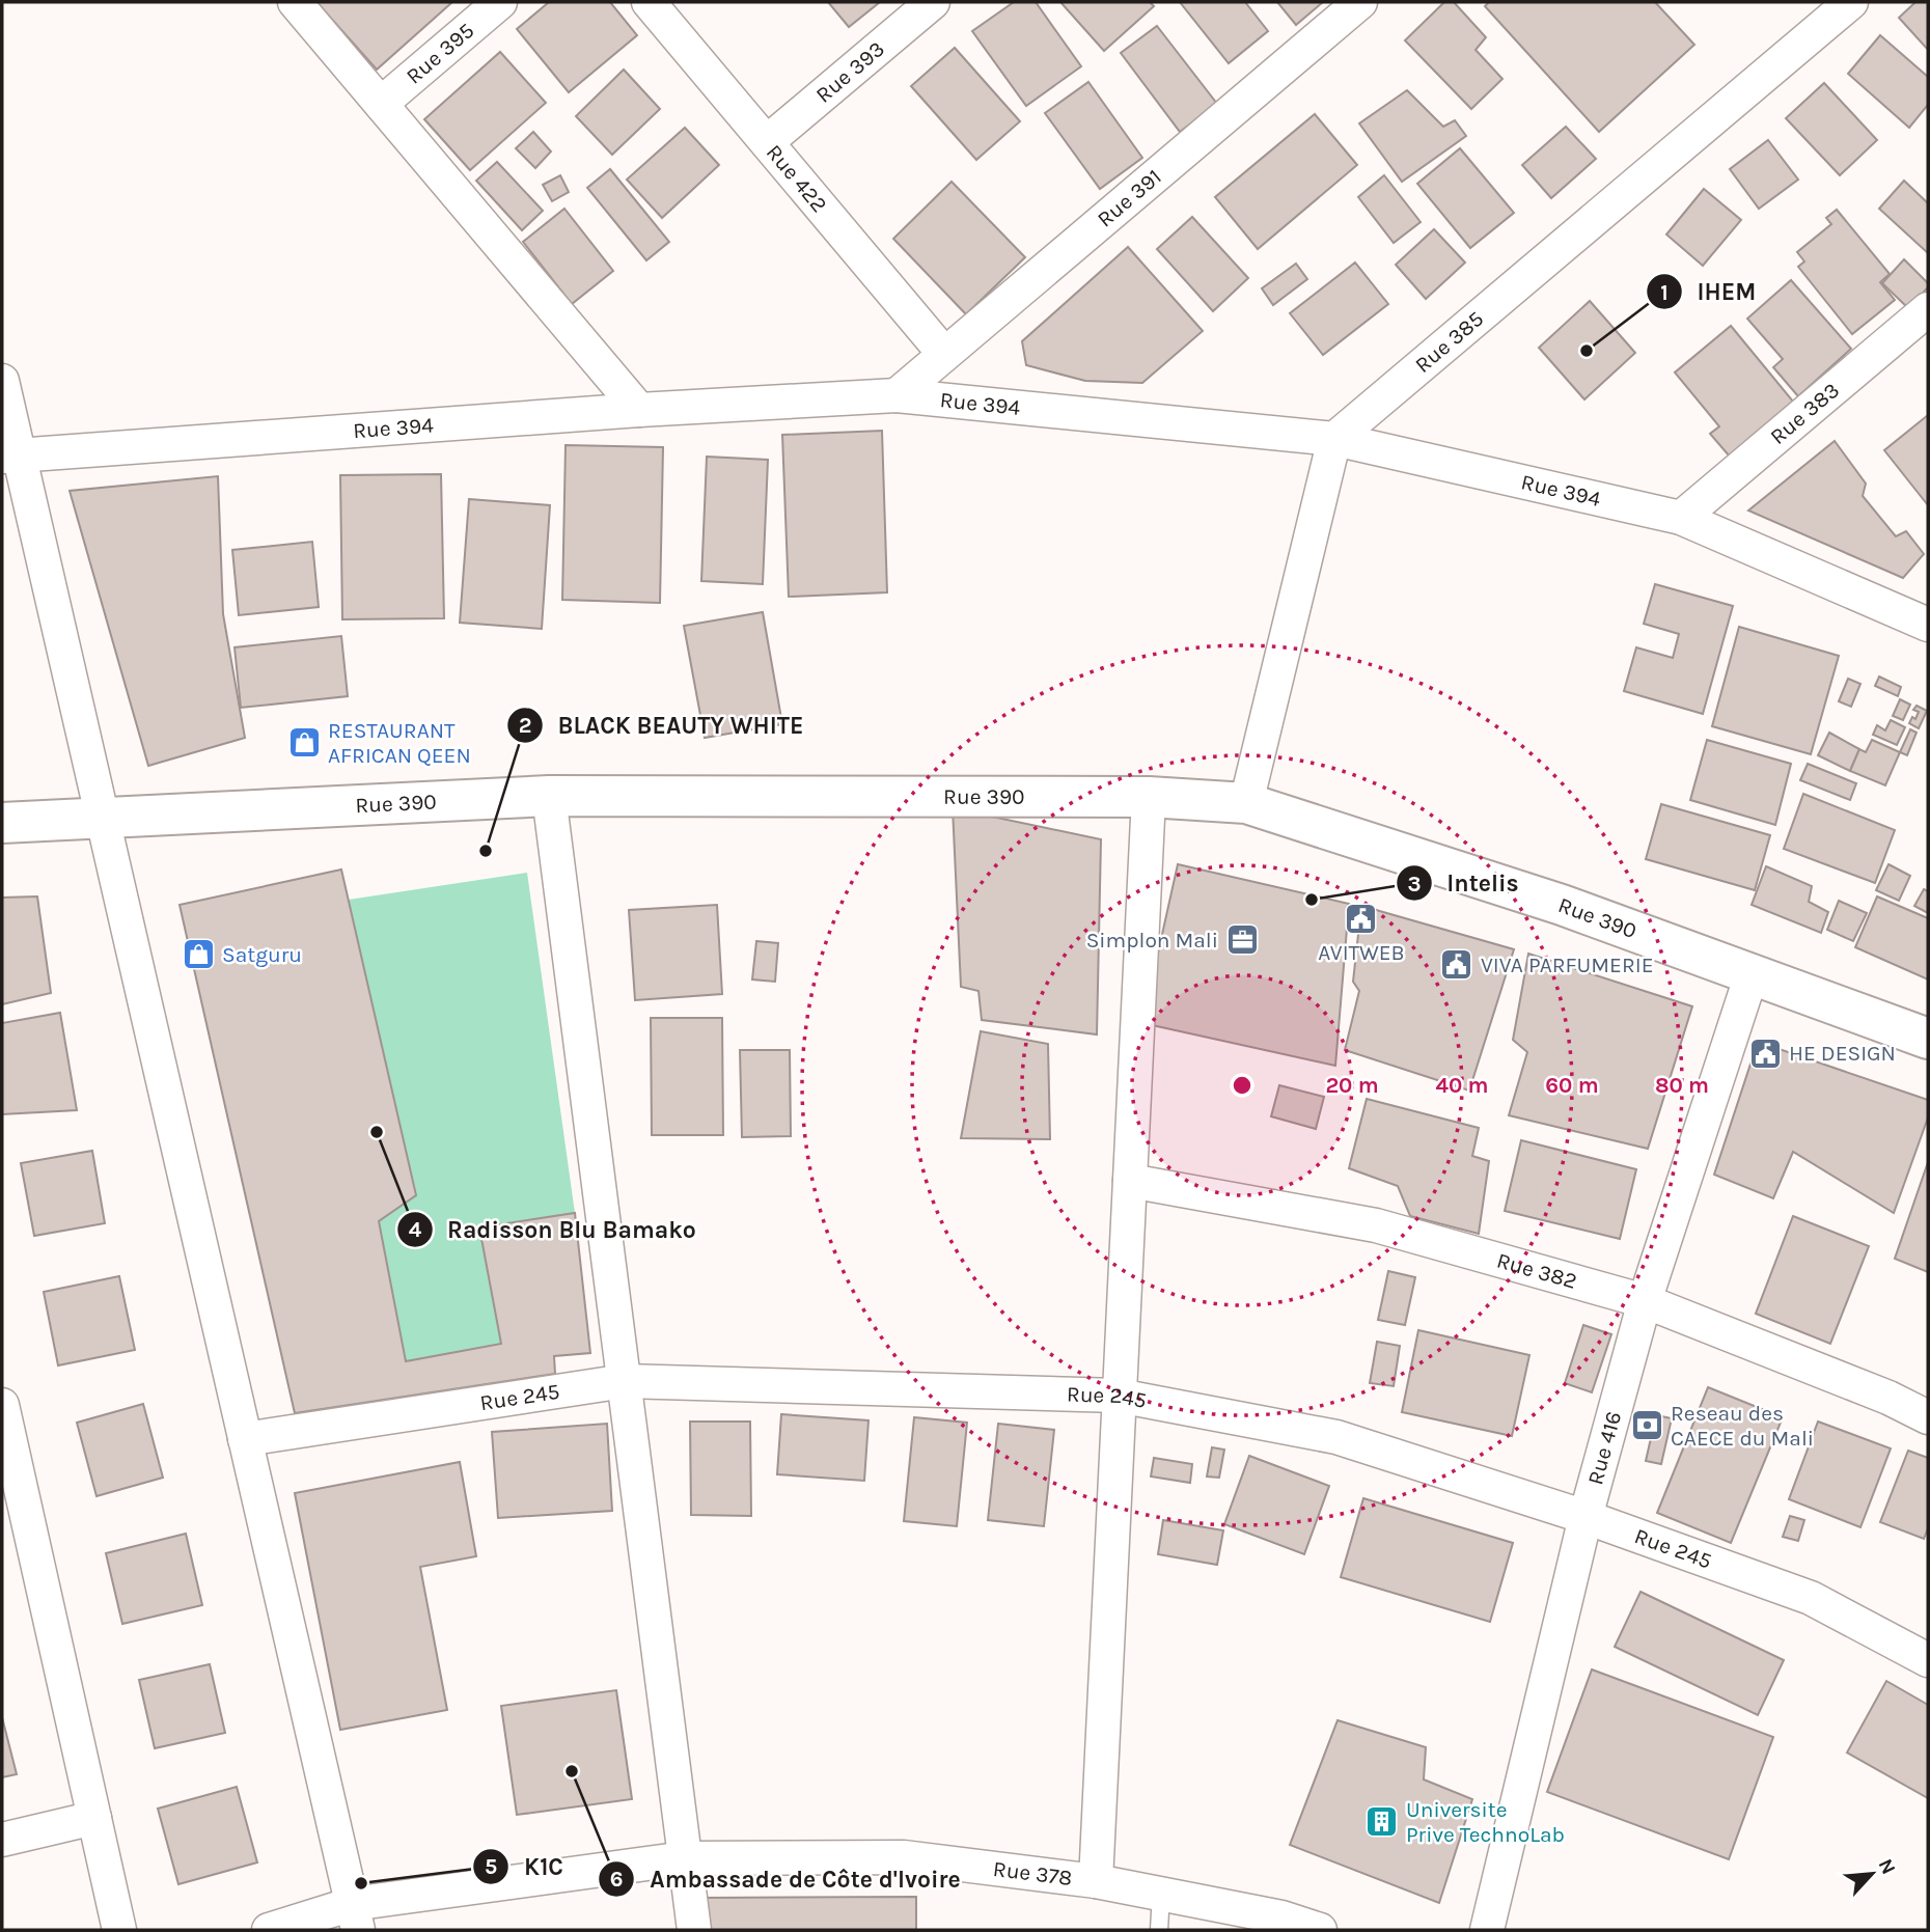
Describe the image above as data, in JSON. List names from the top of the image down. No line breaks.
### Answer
{"streets":{"street":["Rue 395","Rue 393","Rue 422","Rue 391","Rue 385","Rue 394","Rue 383","Rue 390","Rue 382","Rue 245","Rue 416","Rue 378"]},"crossings":[["Rue 393","Rue 422"],["Rue 422","Rue 391"],["Rue 391","Rue 394"],["Rue 385","Rue 394"],["Rue 394","Rue 383"],["Rue 390","Rue 416"],["Rue 382","Rue 416"],["Rue 245","Rue 416"]],"places":{"other":["IHEM","BLACK BEAUTY WHITE","Intelis","Radisson Blu Bamako","Ambassade de Côte d'Ivoire","K1C"],"shop":["RESTAURANT AFRICAN QEEN","Satguru"],"public building":["AVITWEB","VIVA PARFUMERIE","HE DESIGN"],"office":["Simplon Mali"],"bank":["Reseau des CAECE du Mali"],"building":["Universite Prive TechnoLab"]},"north":"top right","rings":["20 m","40 m","60 m","80 m"]}
